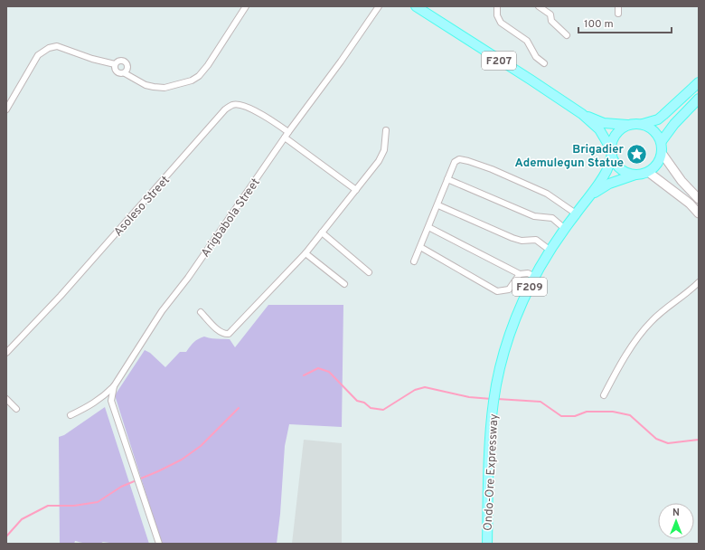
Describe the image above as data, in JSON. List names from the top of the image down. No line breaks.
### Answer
{"streets":{"main road":["F207","F209","Ondo-Ore Expressway"],"street":["Asoleso Street","Arigbabola Street"]},"crossings":[["F207","F209"],["Asoleso Street","Arigbabola Street"],["F209","Ondo-Ore Expressway"]],"places":{"place":["Brigadier Ademulegun Statue"]},"scale_bar":"100 m","north":"top"}
